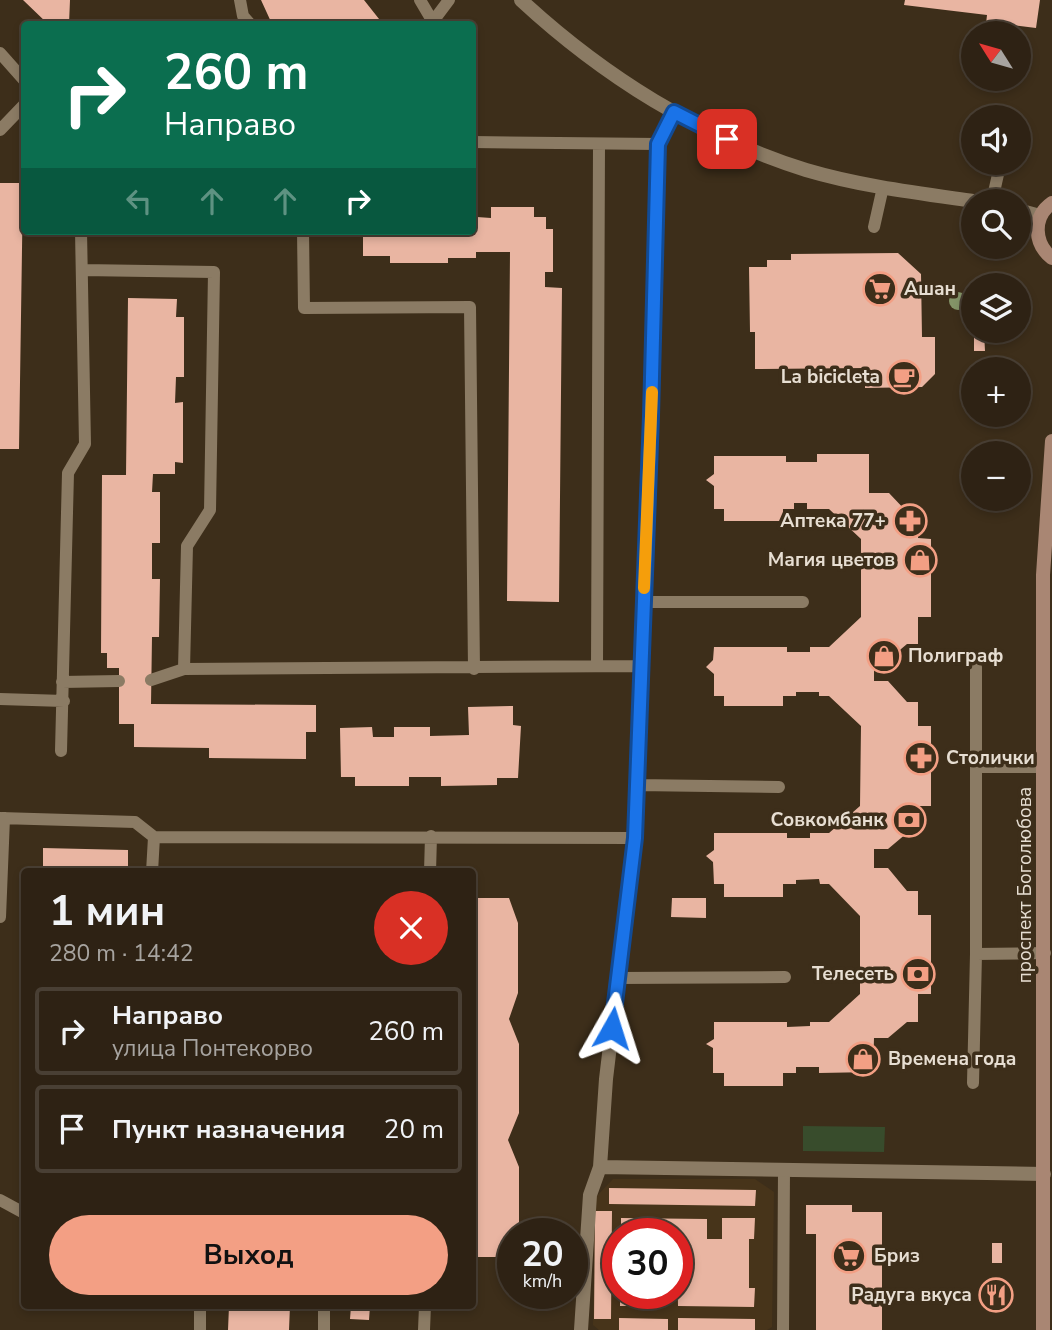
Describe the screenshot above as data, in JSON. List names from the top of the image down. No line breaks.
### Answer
{"streets":{"main road":["проспект Боголюбова"]},"places":{"supermarket":["Ашан","Бриз"],"cafe":["La bicicleta"],"pharmacy":["Аптека 77+","Столички"],"shop":["Магия цветов","Полиграф","Времена года"],"bank":["Совкомбанк","Телесеть"],"restaurant":["Радуга вкуса"]},"north":"top left","page":{"map_buttons":["+","−"],"turn":["260 m","Направо"],"heading":["1 мин","280 m · 14:42"],"list":[{"name":"Направо","note":"улица Понтекорво","value":"260 m"},{"name":"Пункт назначения","value":"20 m"}],"buttons":"Выход","speed":"20 km/h","limit":"30"}}
